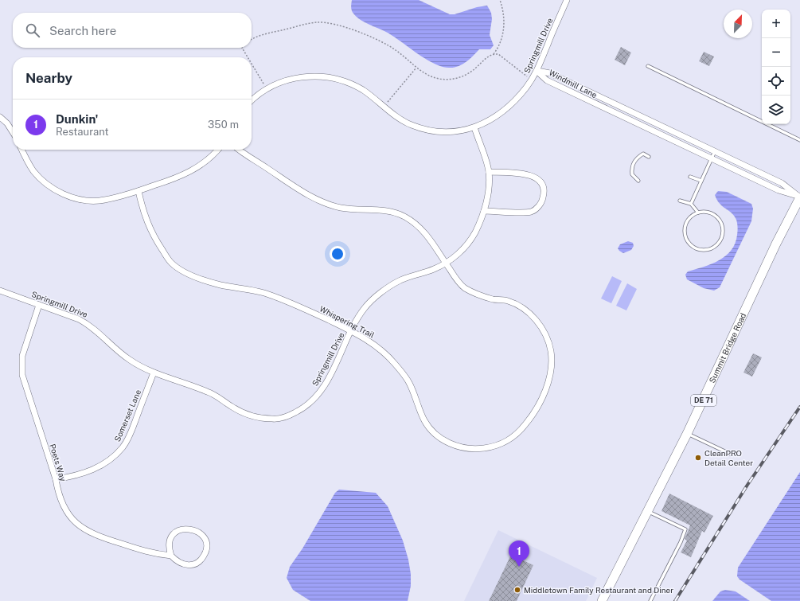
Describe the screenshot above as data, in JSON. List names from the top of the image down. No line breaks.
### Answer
{"streets":{"main road":["Summit Bridge Road","DE 71"],"street":["Springmill Drive","Windmill Lane","Whispering Trail","Somerset Lane","Poets Way"]},"crossings":[["Springmill Drive","Windmill Lane"],["Springmill Drive","Whispering Trail"],["Springmill Drive","Somerset Lane"],["Springmill Drive","Poets Way"],["Windmill Lane","Summit Bridge Road"],["Somerset Lane","Poets Way"]],"places":["CleanPRO Detail Center","Middletown Family Restaurant and Diner"],"north":"top right","page":{"map_buttons":["+","−"],"search":"Search here","heading":"Nearby","list":[{"mark":"1","name":"Dunkin'","note":"Restaurant","value":"350 m"}],"pins":"1"}}
